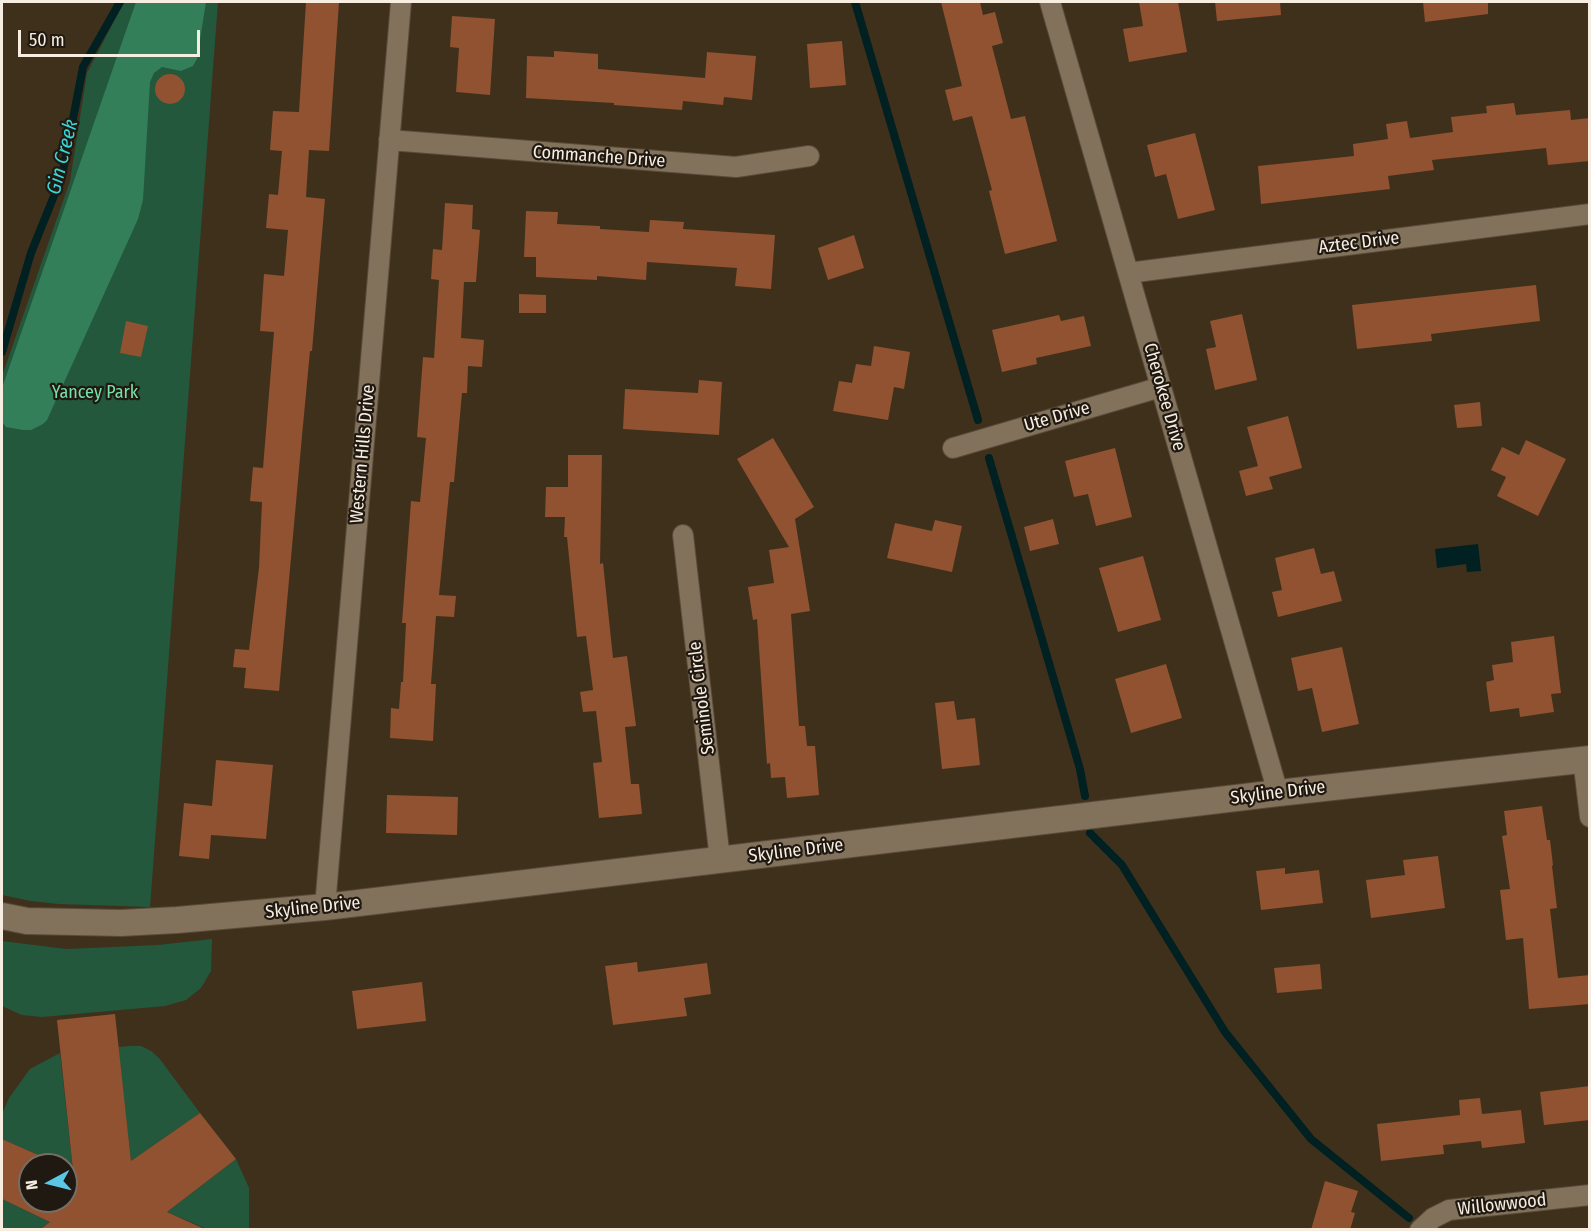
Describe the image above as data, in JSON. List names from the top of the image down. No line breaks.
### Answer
{"streets":{"street":["Commanche Drive","Aztec Drive","Cherokee Drive","Ute Drive","Western Hills Drive","Seminole Circle","Skyline Drive","Willowwood"]},"crossings":[["Commanche Drive","Western Hills Drive"],["Aztec Drive","Cherokee Drive"],["Cherokee Drive","Ute Drive"],["Cherokee Drive","Skyline Drive"],["Western Hills Drive","Skyline Drive"],["Seminole Circle","Skyline Drive"]],"water":["Gin Creek"],"parks":["Yancey Park"],"scale_bar":"50 m","north":"left"}
